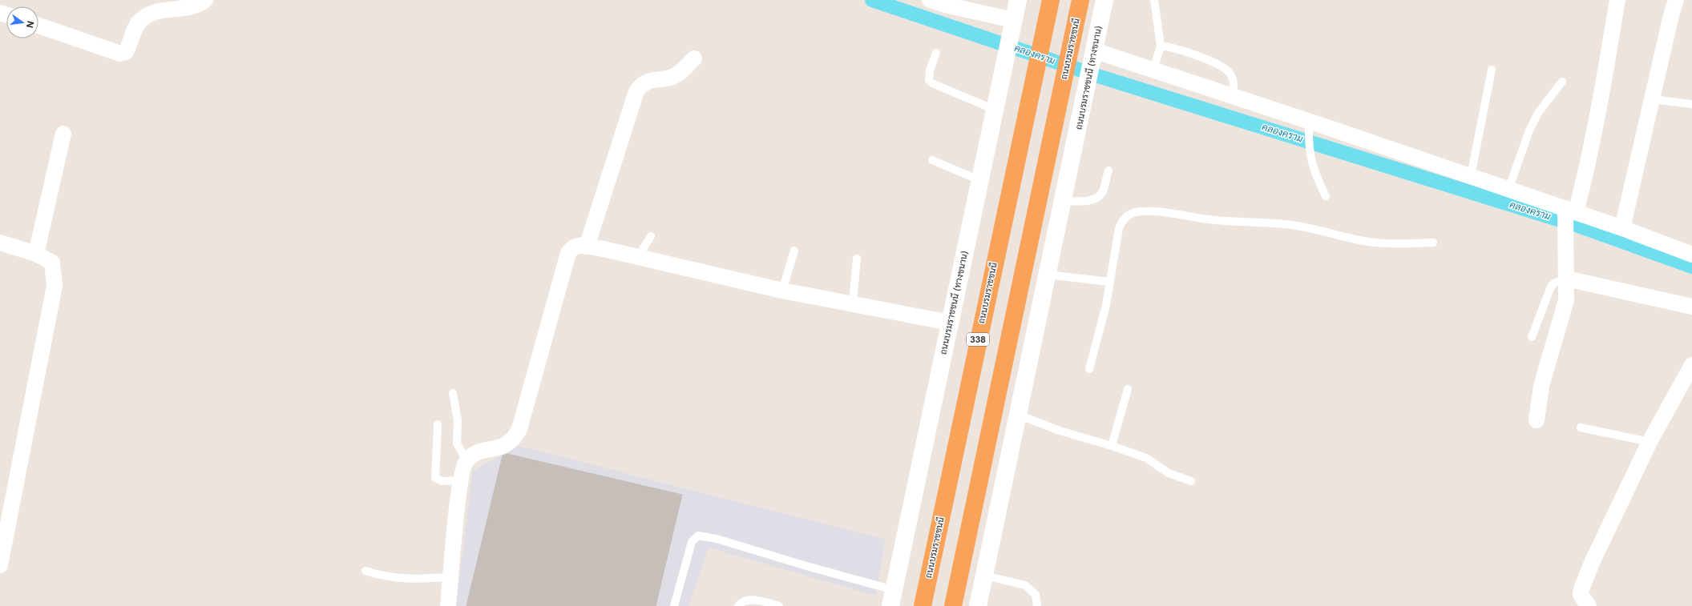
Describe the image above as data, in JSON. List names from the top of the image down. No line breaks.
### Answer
{"streets":{"highway":["ถนนบรมราชชนนี","338"],"main road":["ถนนบรมราชชนนี (ทางขนาน)"]},"water":["คลองคราม"],"north":"right"}
